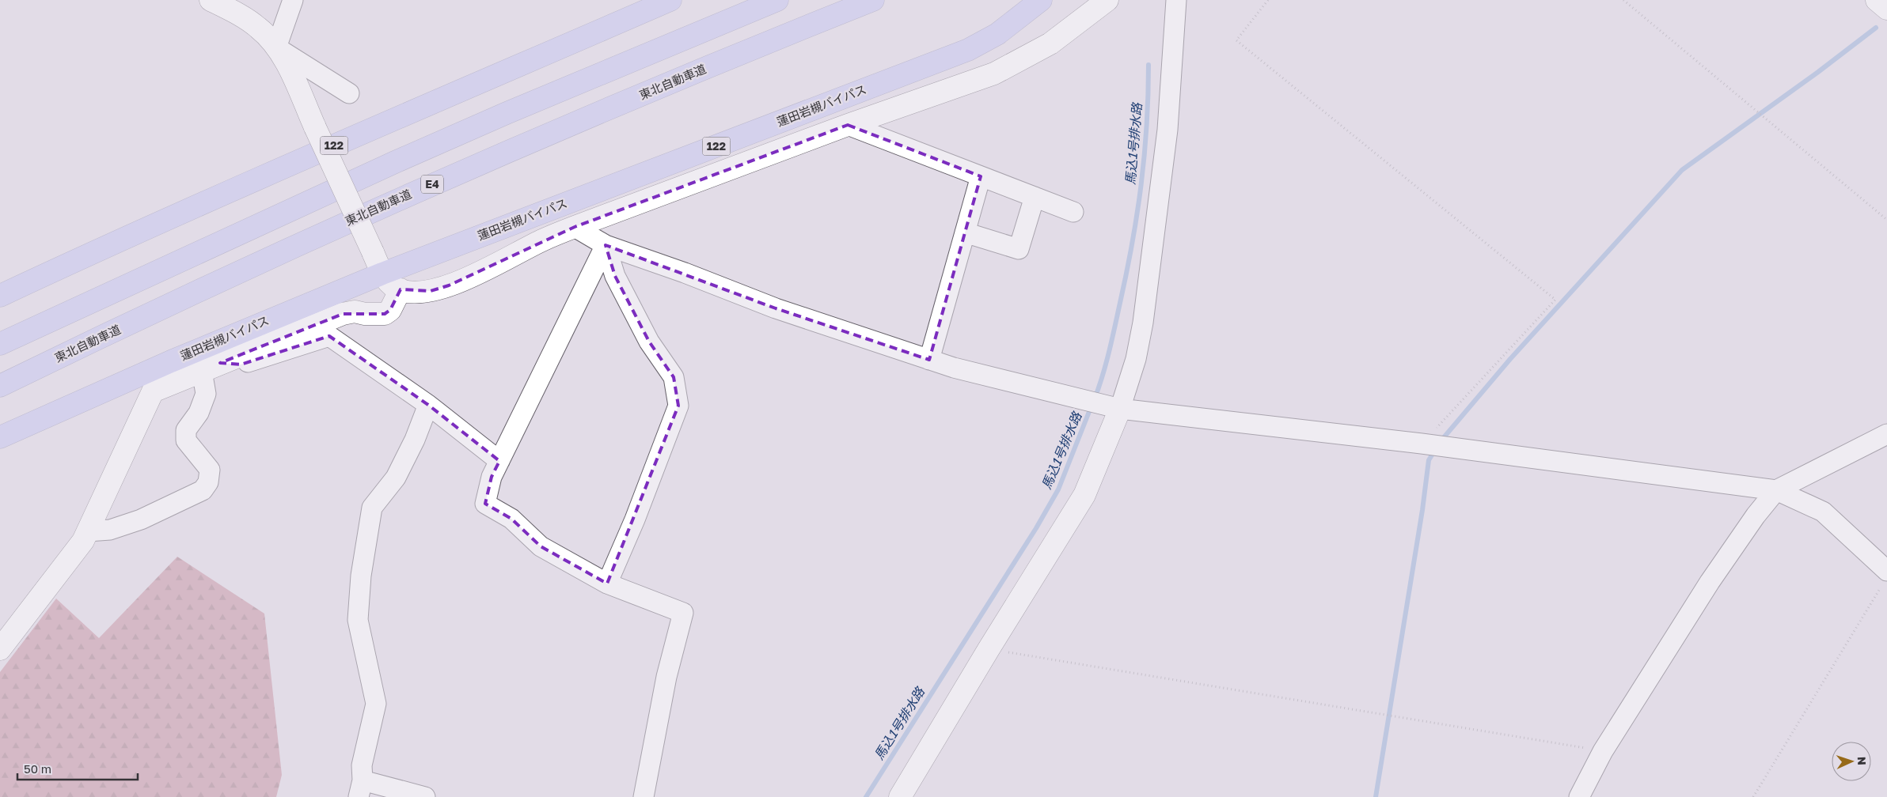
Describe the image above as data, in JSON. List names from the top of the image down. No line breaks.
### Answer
{"streets":{"highway":["東北自動車道","蓮田岩槻バイパス","122","E4"]},"water":["馬込1号排水路"],"scale_bar":"50 m","north":"right"}
